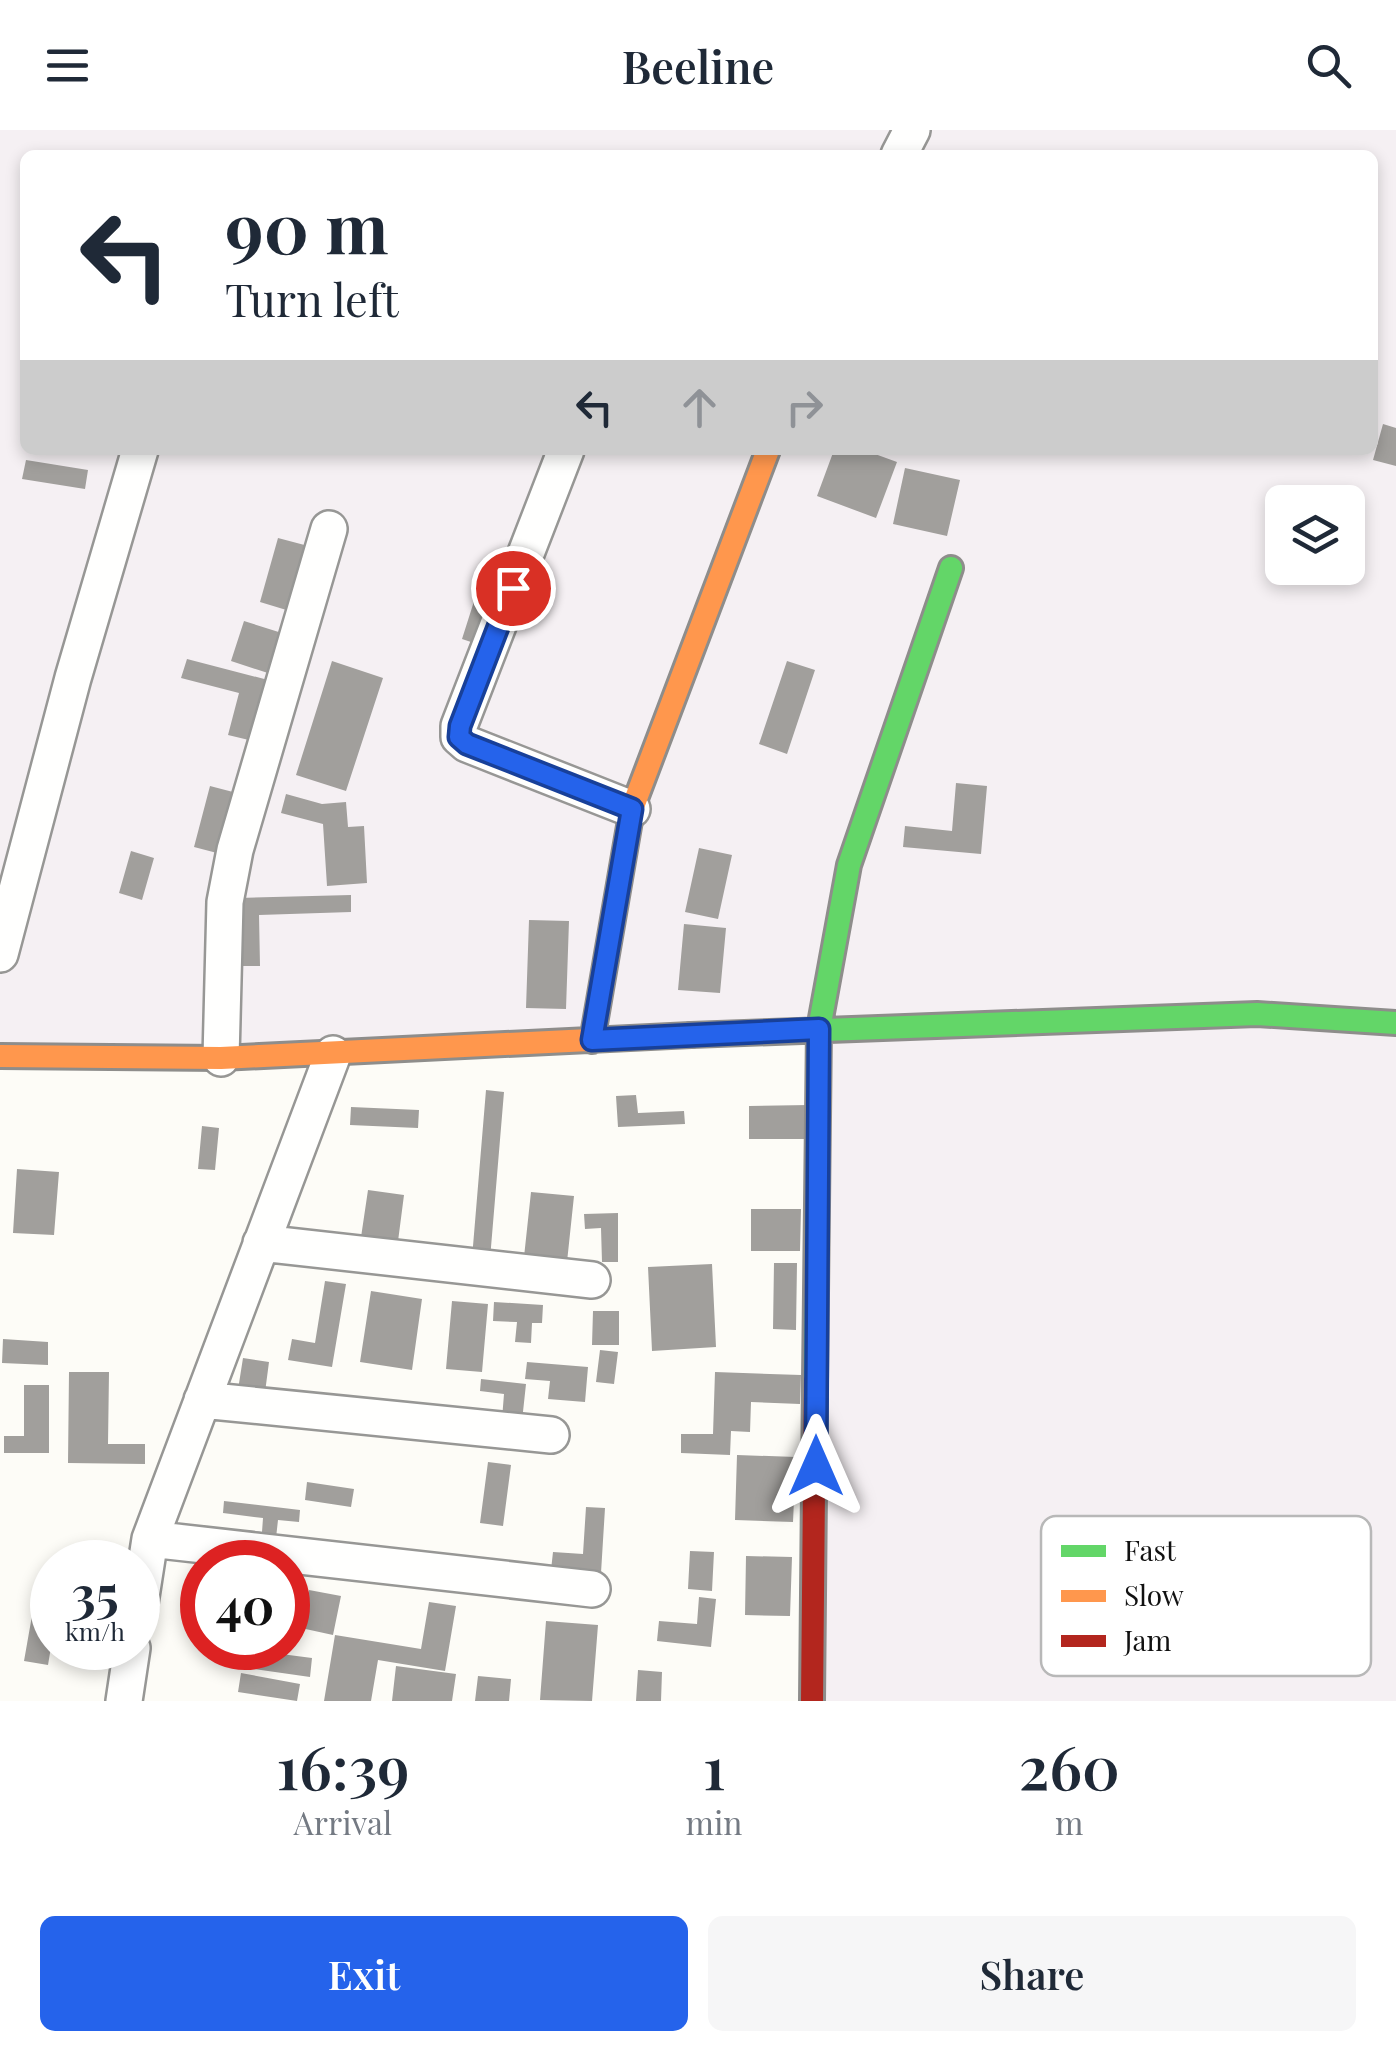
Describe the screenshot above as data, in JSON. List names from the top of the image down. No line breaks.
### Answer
{"legend":["Fast","Slow","Jam"],"page":{"header":"Beeline","turn":["90 m","Turn left"],"speed":"35 km/h","limit":"40","eta":["16:39","Arrival","1","min","260","m"],"buttons":["Exit","Share"]}}
